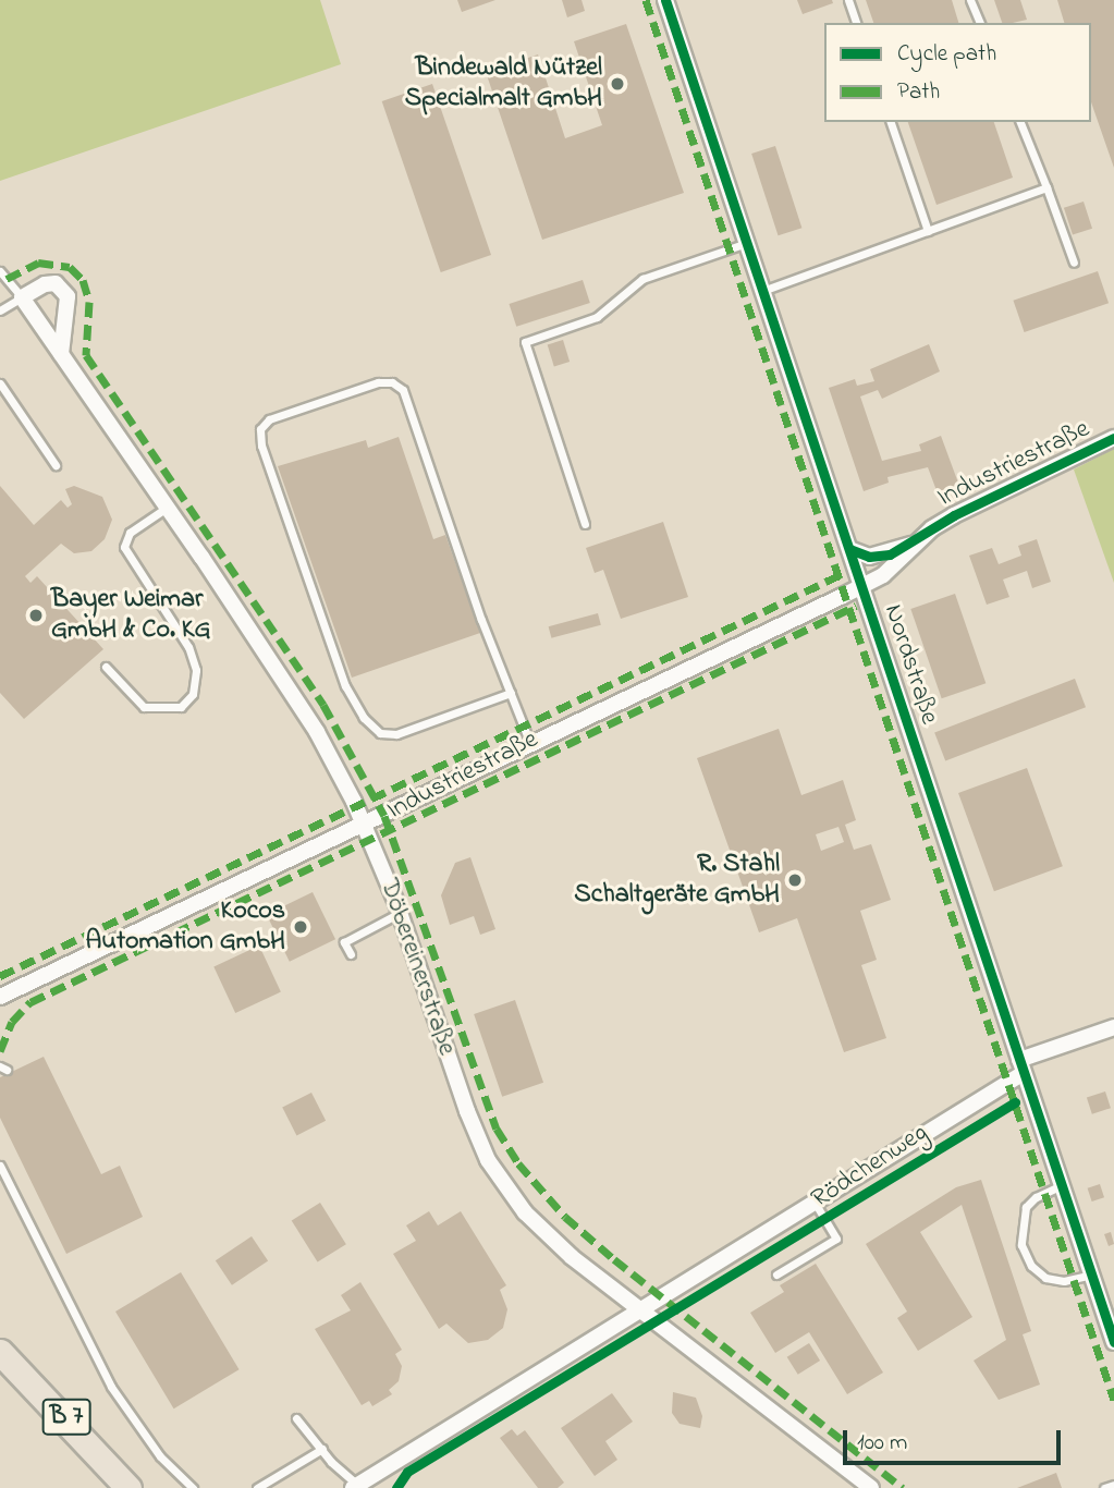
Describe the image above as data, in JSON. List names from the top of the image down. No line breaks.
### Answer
{"streets":{"main road":["B 7"],"street":["Industriestraße","Nordstraße","Döbereinerstraße","Rödchenweg"]},"crossings":[["Industriestraße","Nordstraße"],["Industriestraße","Döbereinerstraße"],["Nordstraße","Rödchenweg"],["Döbereinerstraße","Rödchenweg"]],"places":["Bindewald Nützel Specialmalt GmbH","Bayer Weimar GmbH & Co. KG","R. Stahl Schaltgeräte GmbH","Kocos Automation GmbH"],"legend":["Cycle path","Path"],"scale_bar":"100 m"}
